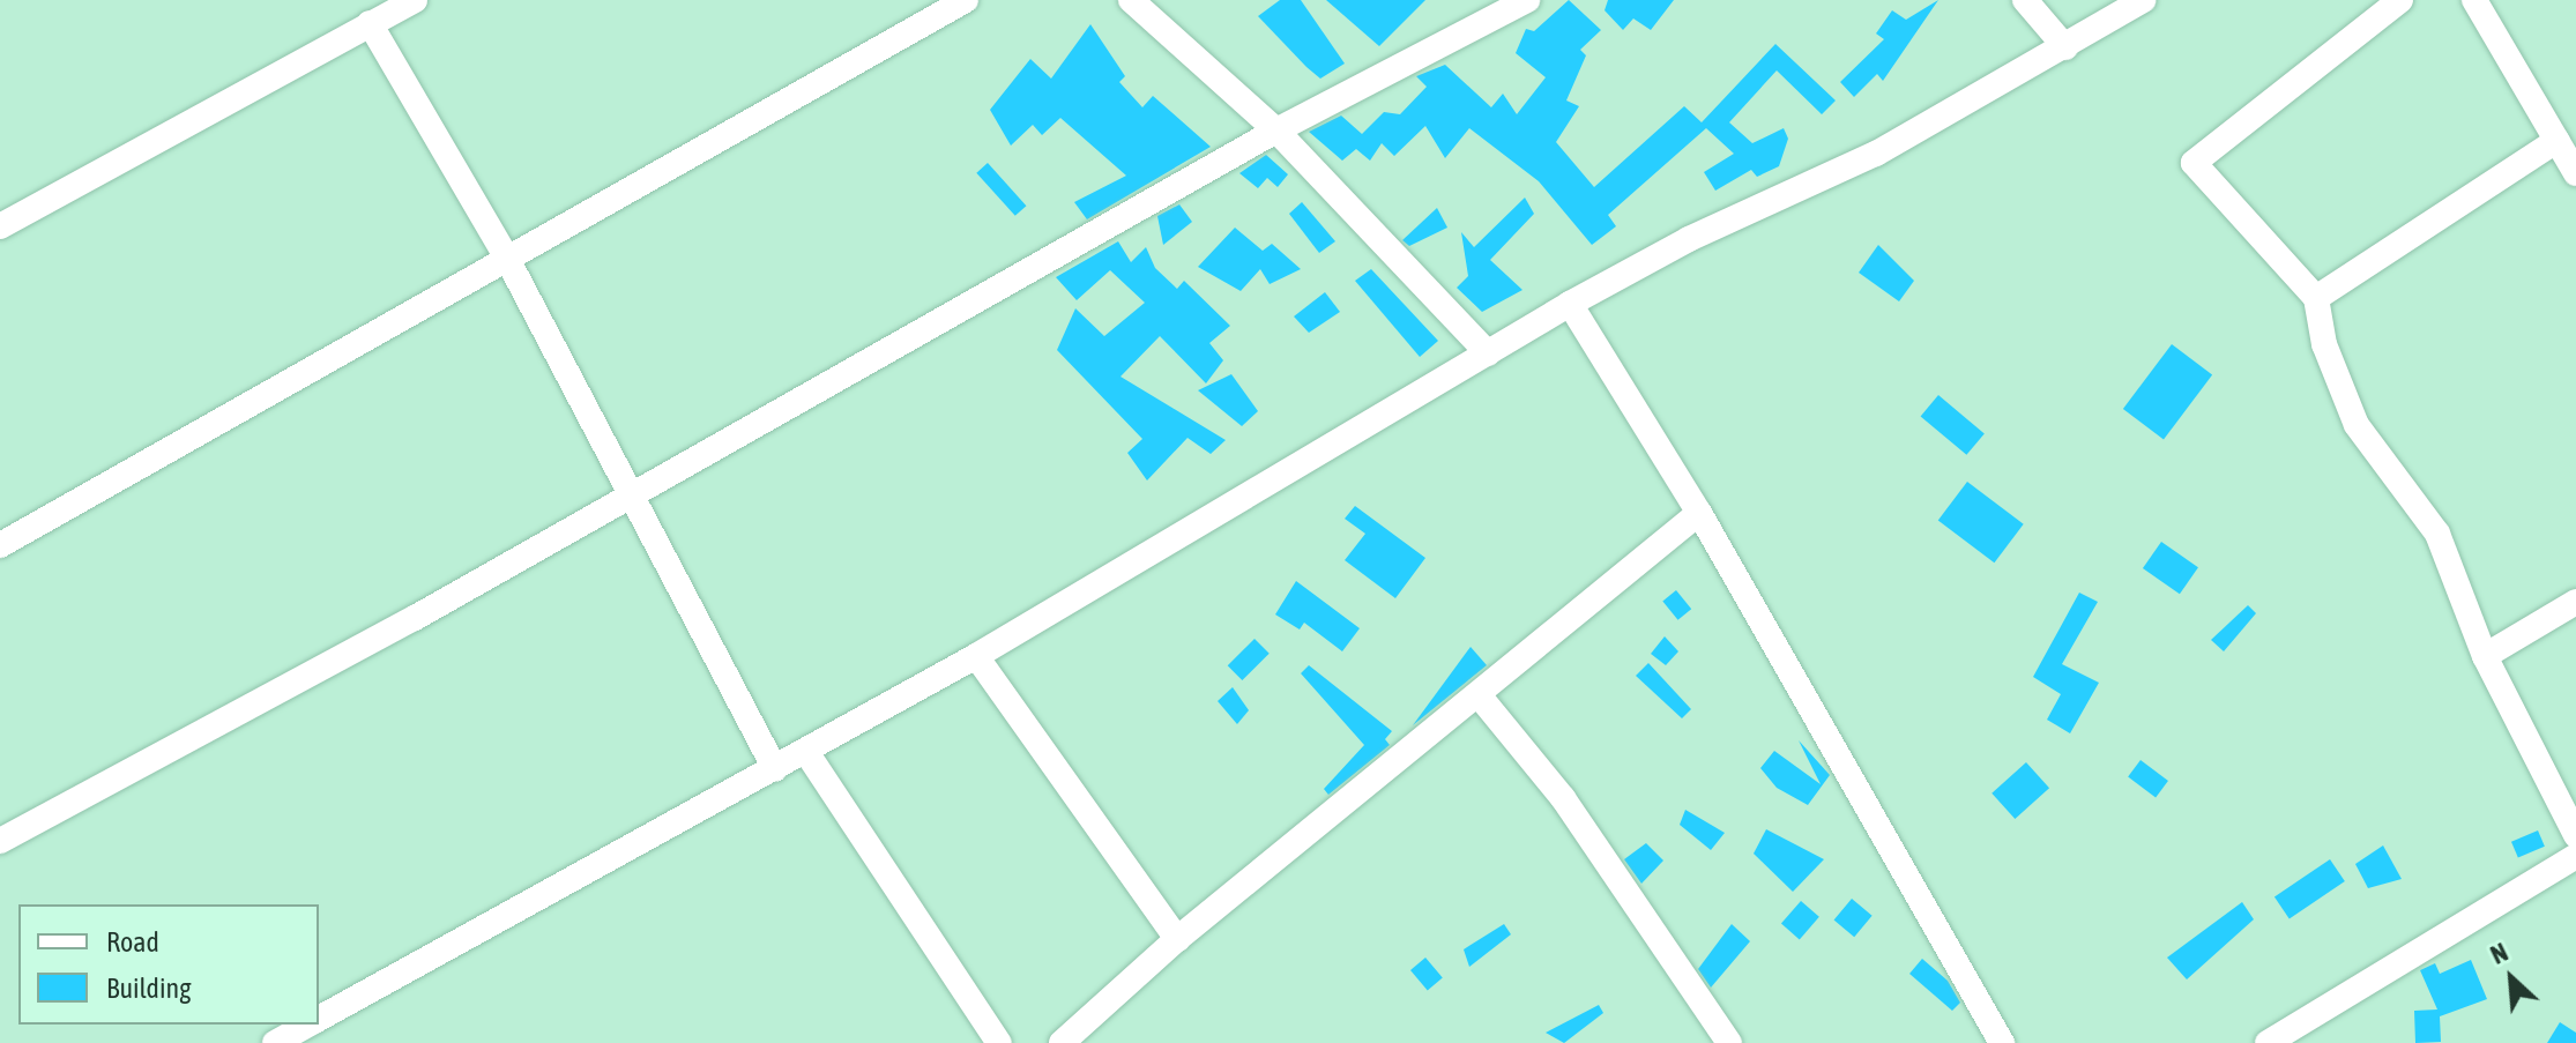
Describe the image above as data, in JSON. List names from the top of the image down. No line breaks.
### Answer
{"legend":["Road","Building"],"north":"top left"}
